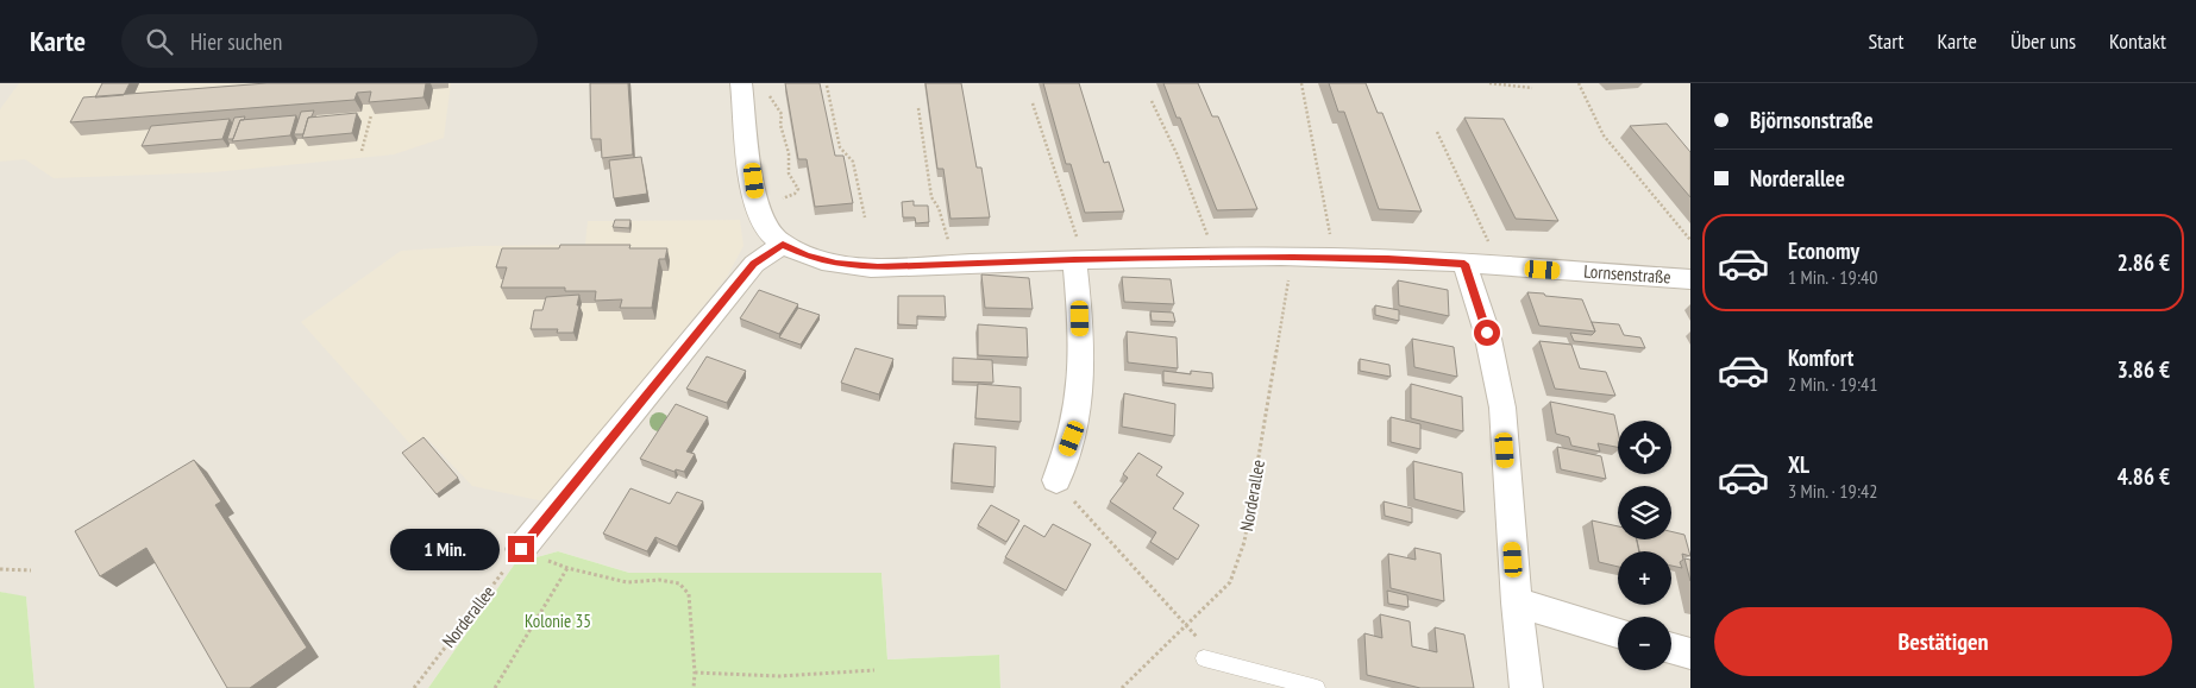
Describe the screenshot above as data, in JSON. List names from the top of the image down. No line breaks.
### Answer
{"streets":{"street":["Lornsenstraße"],"path":["Norderallee"]},"crossings":[["Lornsenstraße","Norderallee"]],"parks":["Kolonie 35"],"page":{"header":"Karte","search":"Hier suchen","nav":["Start","Karte","Über uns","Kontakt"],"banner":["Björnsonstraße","Norderallee"],"list":[{"name":"Economy","note":"1 Min. · 19:40","value":"2.86 €"},{"name":"Komfort","note":"2 Min. · 19:41","value":"3.86 €"},{"name":"XL","note":"3 Min. · 19:42","value":"4.86 €"}],"map_buttons":["+","−"],"bubble":"1 Min.","buttons":"Bestätigen"}}
